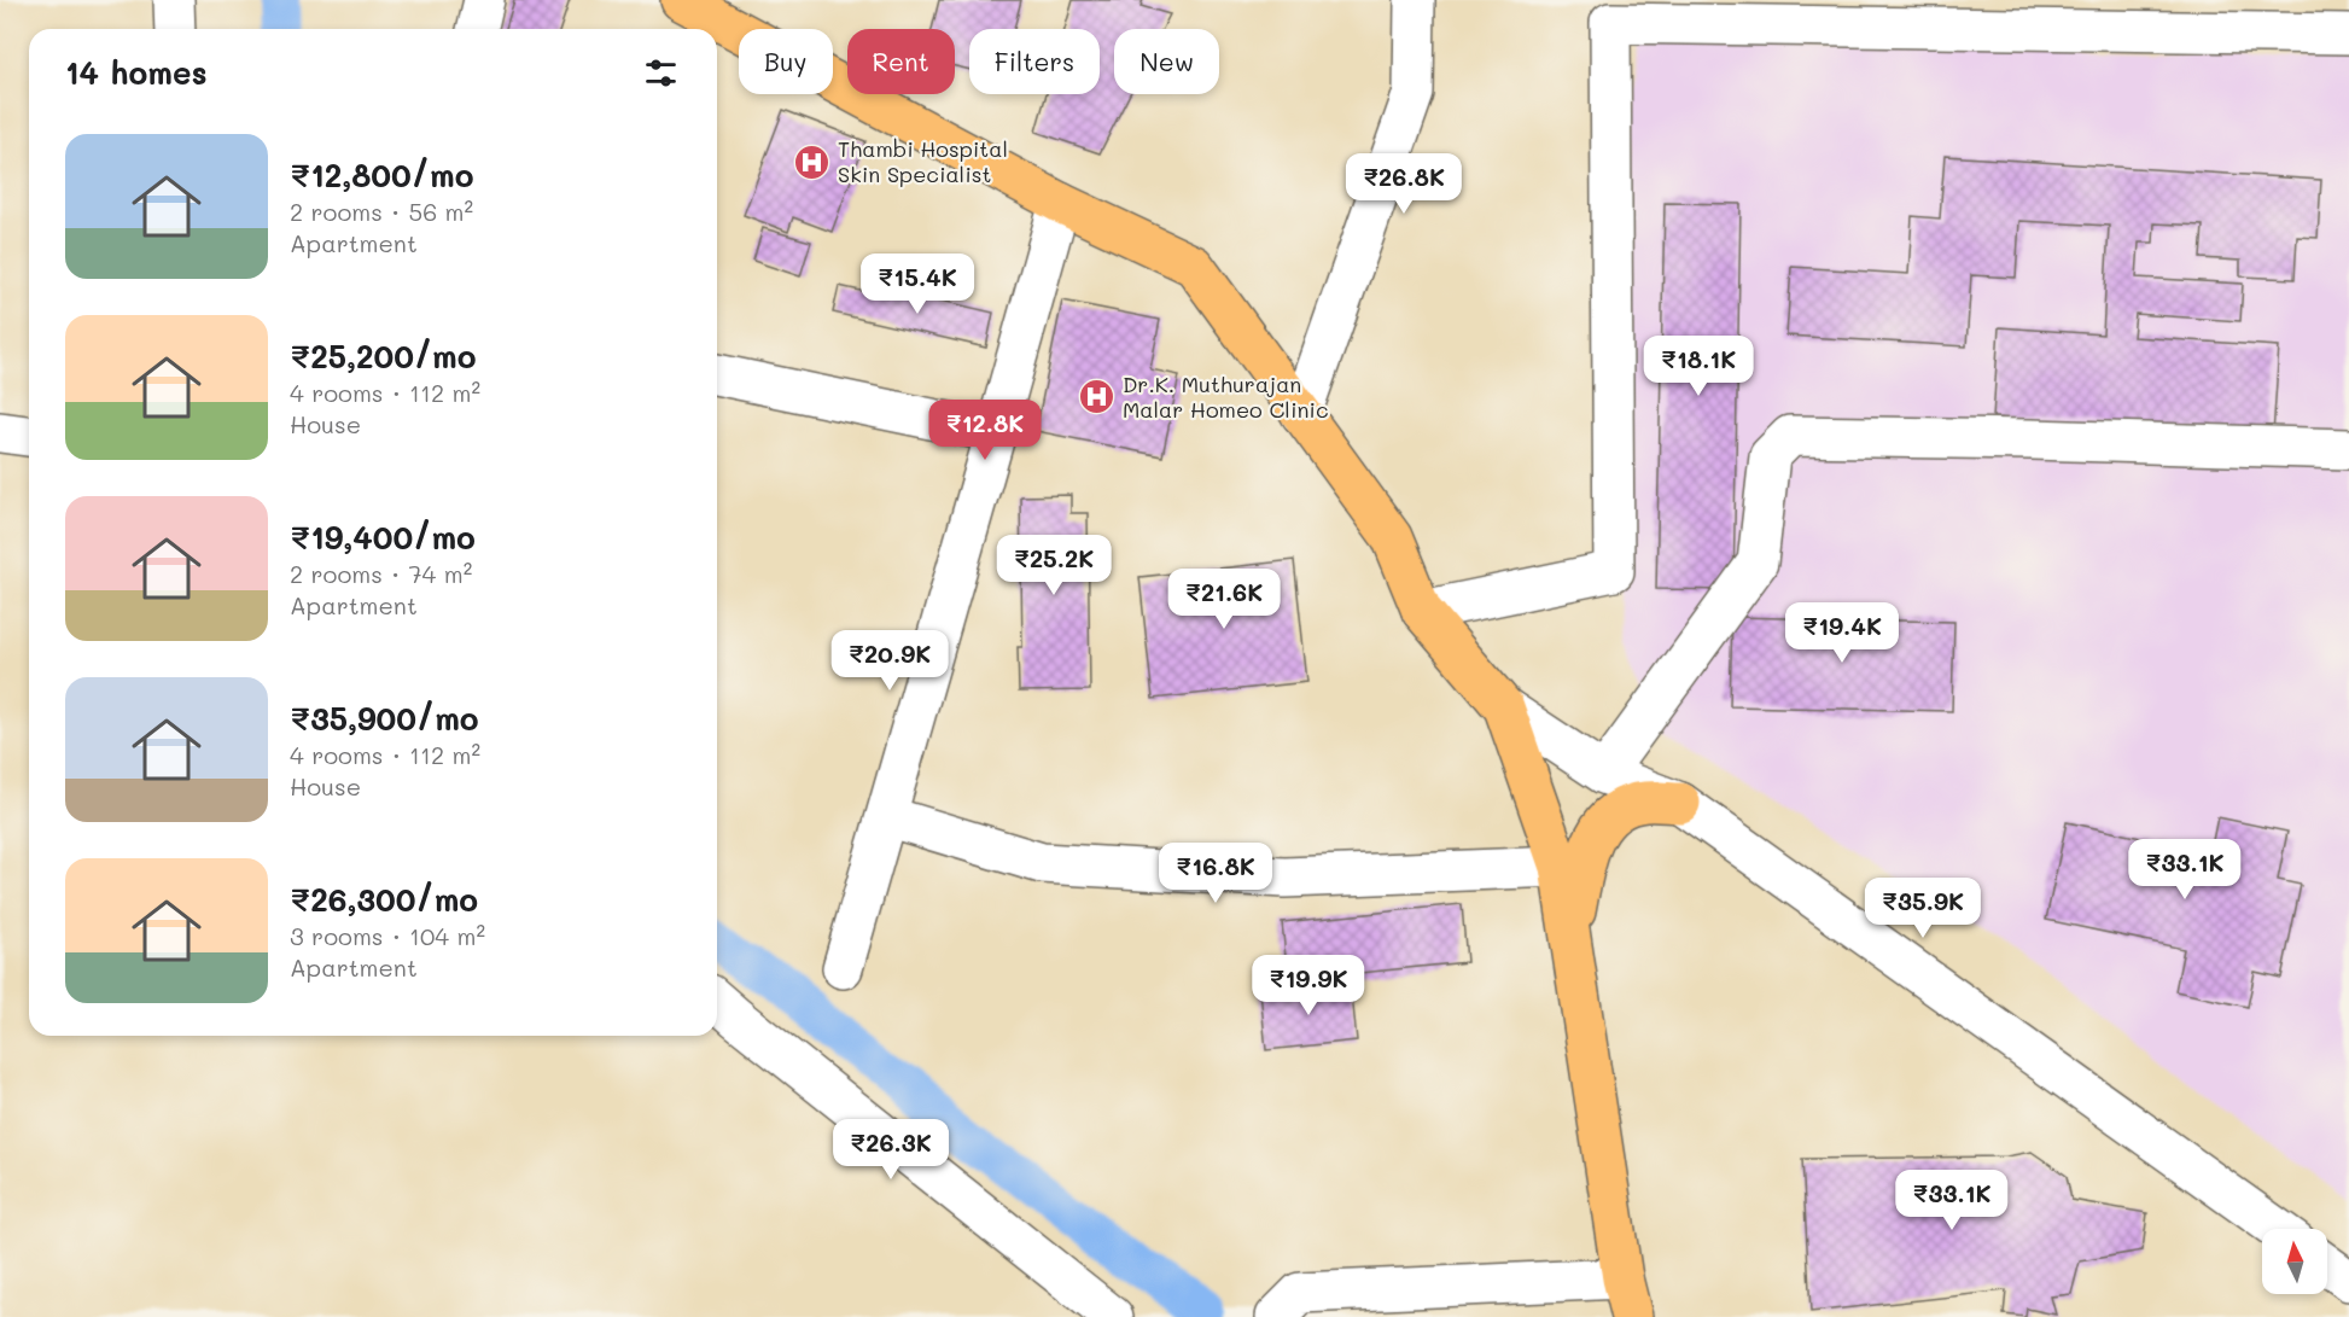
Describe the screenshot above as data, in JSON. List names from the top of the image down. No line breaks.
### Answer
{"places":{"hospital":["Thambi Hospital Skin Specialist","Dr.K. Muthurajan Malar Homeo Clinic"]},"north":"top","page":{"chip":["Buy","Rent","Filters","New"],"heading":"14 homes","list":[{"name":"₹12,800/mo","note":"2 rooms · 56 m² · Apartment"},{"name":"₹25,200/mo","note":"4 rooms · 112 m² · House"},{"name":"₹19,400/mo","note":"2 rooms · 74 m² · Apartment"},{"name":"₹35,900/mo","note":"4 rooms · 112 m² · House"},{"name":"₹26,300/mo","note":"3 rooms · 104 m² · Apartment"}],"price":["₹26.8K","₹15.4K","₹18.1K","₹12.8K","₹25.2K","₹21.6K","₹19.4K","₹20.9K","₹33.1K","₹16.8K","₹35.9K","₹19.9K","₹26.3K","₹33.1K"]}}
